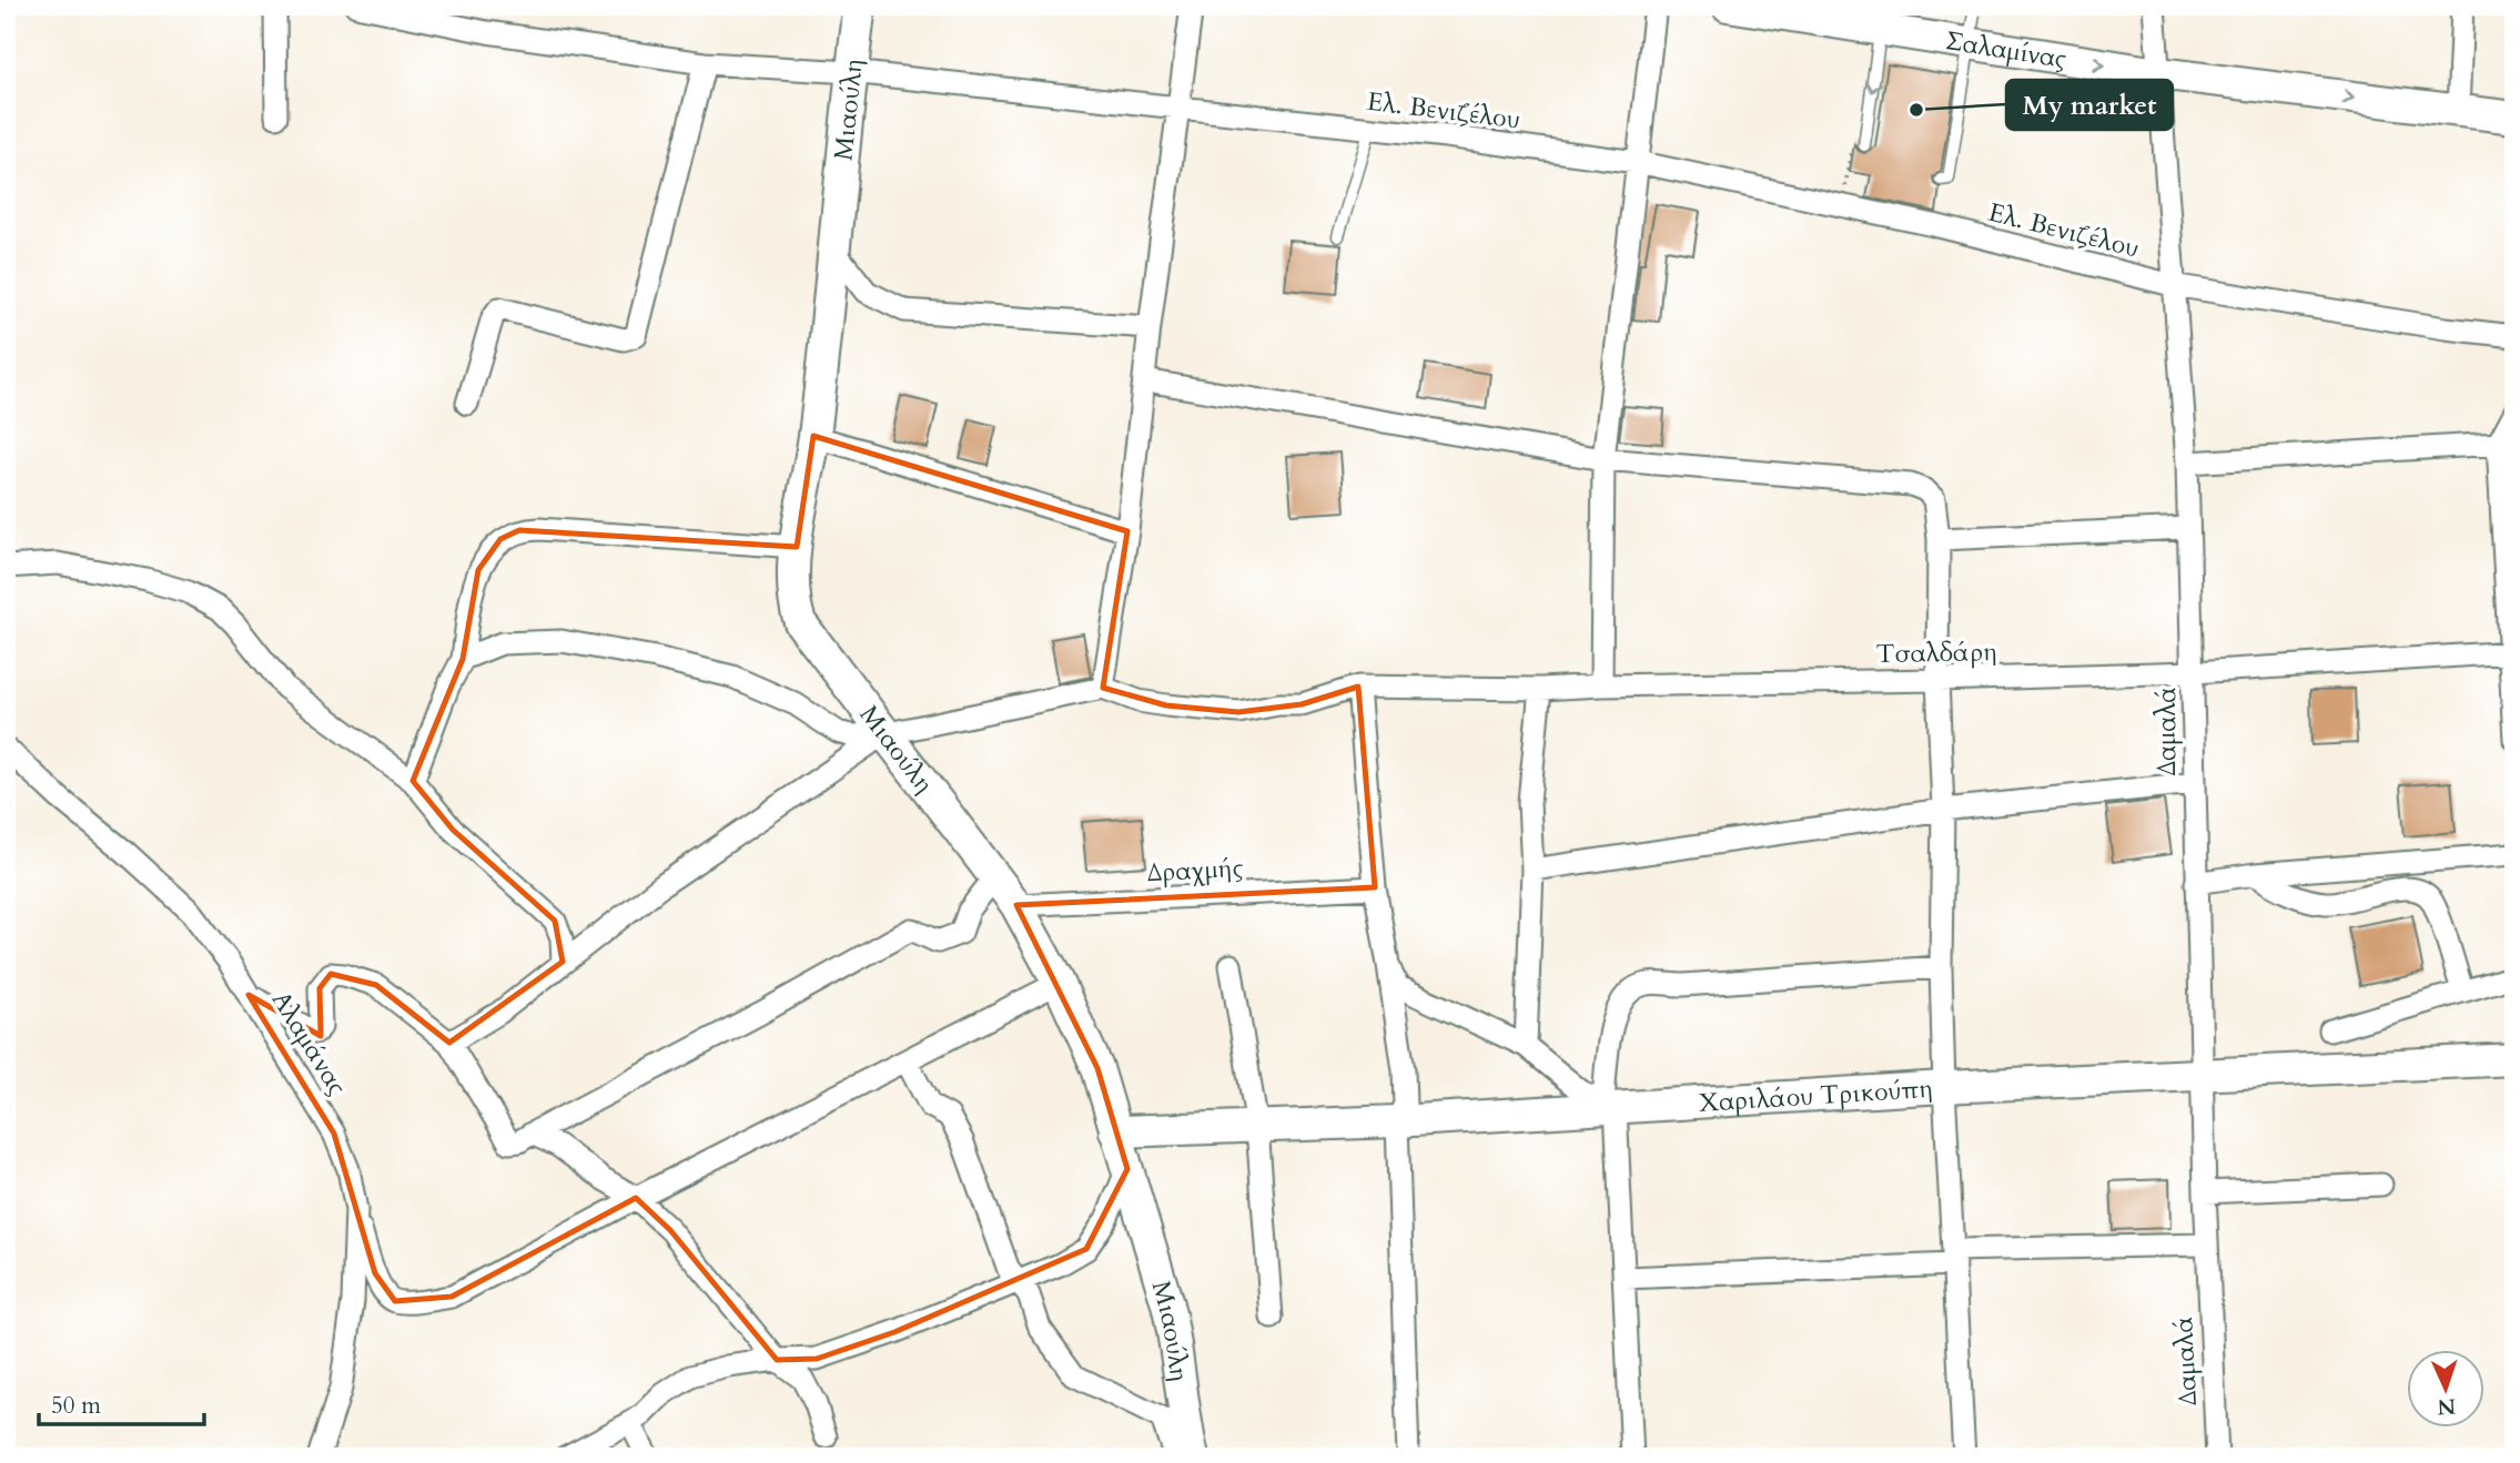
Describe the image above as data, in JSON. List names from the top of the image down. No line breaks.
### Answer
{"streets":{"street":["Σαλαμίνας","Μιαούλη","Ελ. Βενιζέλου","Τσαλδάρη","Δαμαλά","Δραχμής","Αλαμάνας","Χαριλάου Τρικούπη"]},"crossings":[["Σαλαμίνας","Δαμαλά"],["Μιαούλη","Ελ. Βενιζέλου"],["Μιαούλη","Δραχμής"],["Μιαούλη","Χαριλάου Τρικούπη"],["Ελ. Βενιζέλου","Δαμαλά"],["Τσαλδάρη","Δαμαλά"],["Δαμαλά","Χαριλάου Τρικούπη"]],"one_way":["Σαλαμίνας"],"places":["My market"],"scale_bar":"50 m","north":"bottom"}
